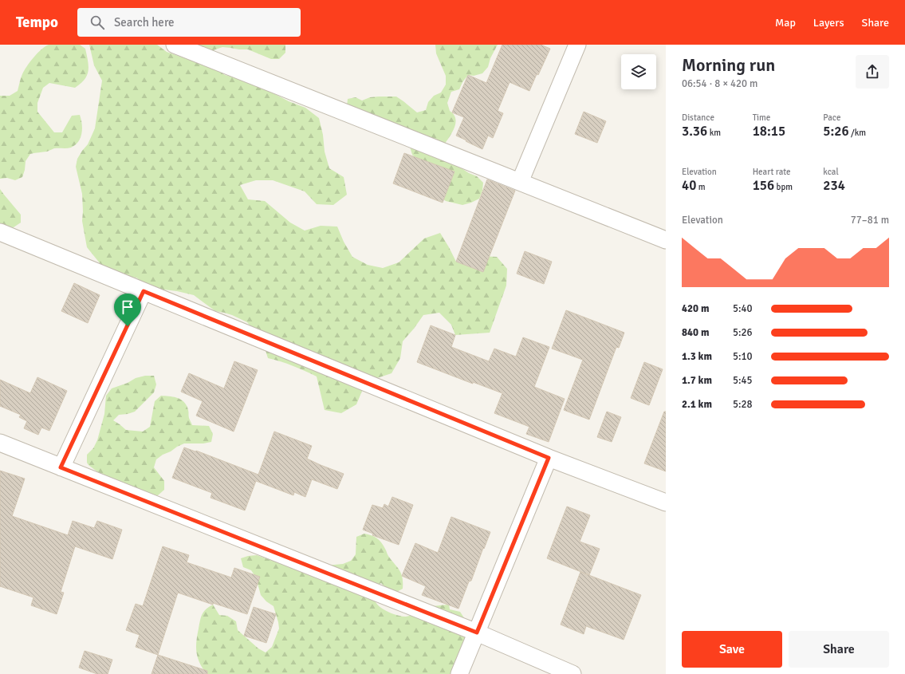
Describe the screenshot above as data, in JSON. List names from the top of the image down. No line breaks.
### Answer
{"page":{"header":"Tempo","search":"Search here","nav":["Map","Layers","Share"],"heading":["Morning run","06:54 · 8 × 420 m"],"stats":[["Distance","3.36 km"],["Time","18:15"],["Pace","5:26 /km"],["Elevation","40 m"],["Heart rate","156 bpm"],["kcal","234"]],"chart":["Elevation","77–81 m"],"list":[{"name":"420 m","note":"5:40"},{"name":"840 m","note":"5:26"},{"name":"1.3 km","note":"5:10"},{"name":"1.7 km","note":"5:45"},{"name":"2.1 km","note":"5:28"}],"buttons":["Save","Share"]}}
